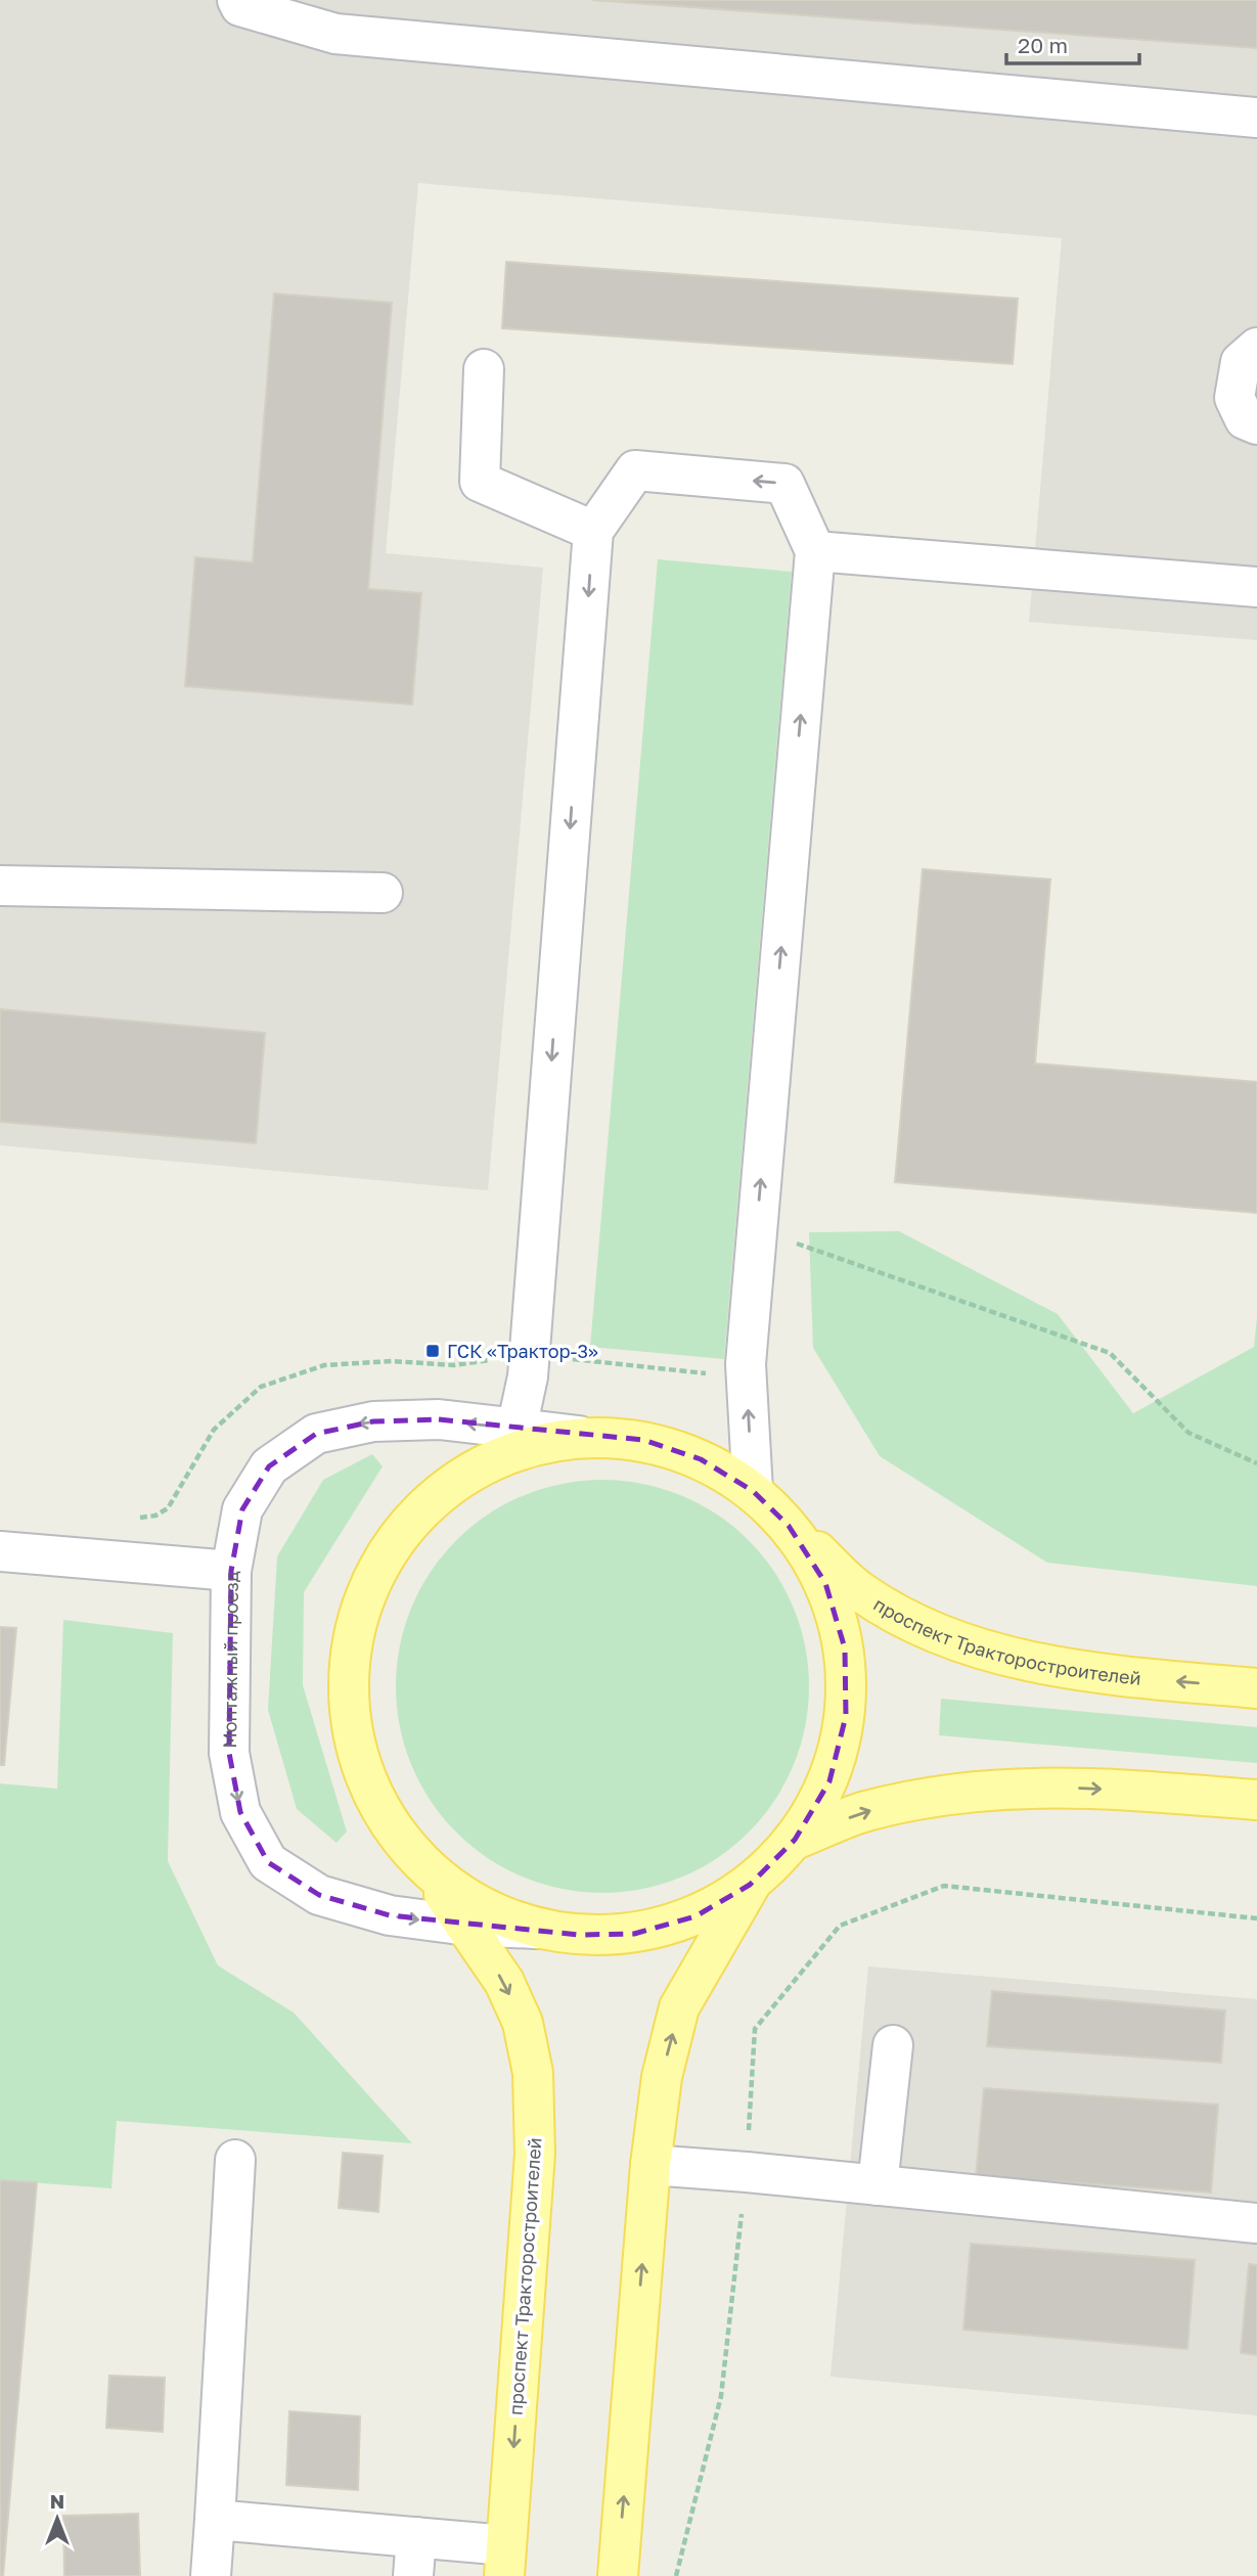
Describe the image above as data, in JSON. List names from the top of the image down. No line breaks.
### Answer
{"streets":{"main road":["проспект Тракторостроителей"],"street":["Монтажный проезд"]},"crossings":[["проспект Тракторостроителей","Монтажный проезд"]],"one_way":["Монтажный проезд"],"places":{"transit":["ГСК «Трактор-3»"]},"scale_bar":"20 m","north":"top"}
